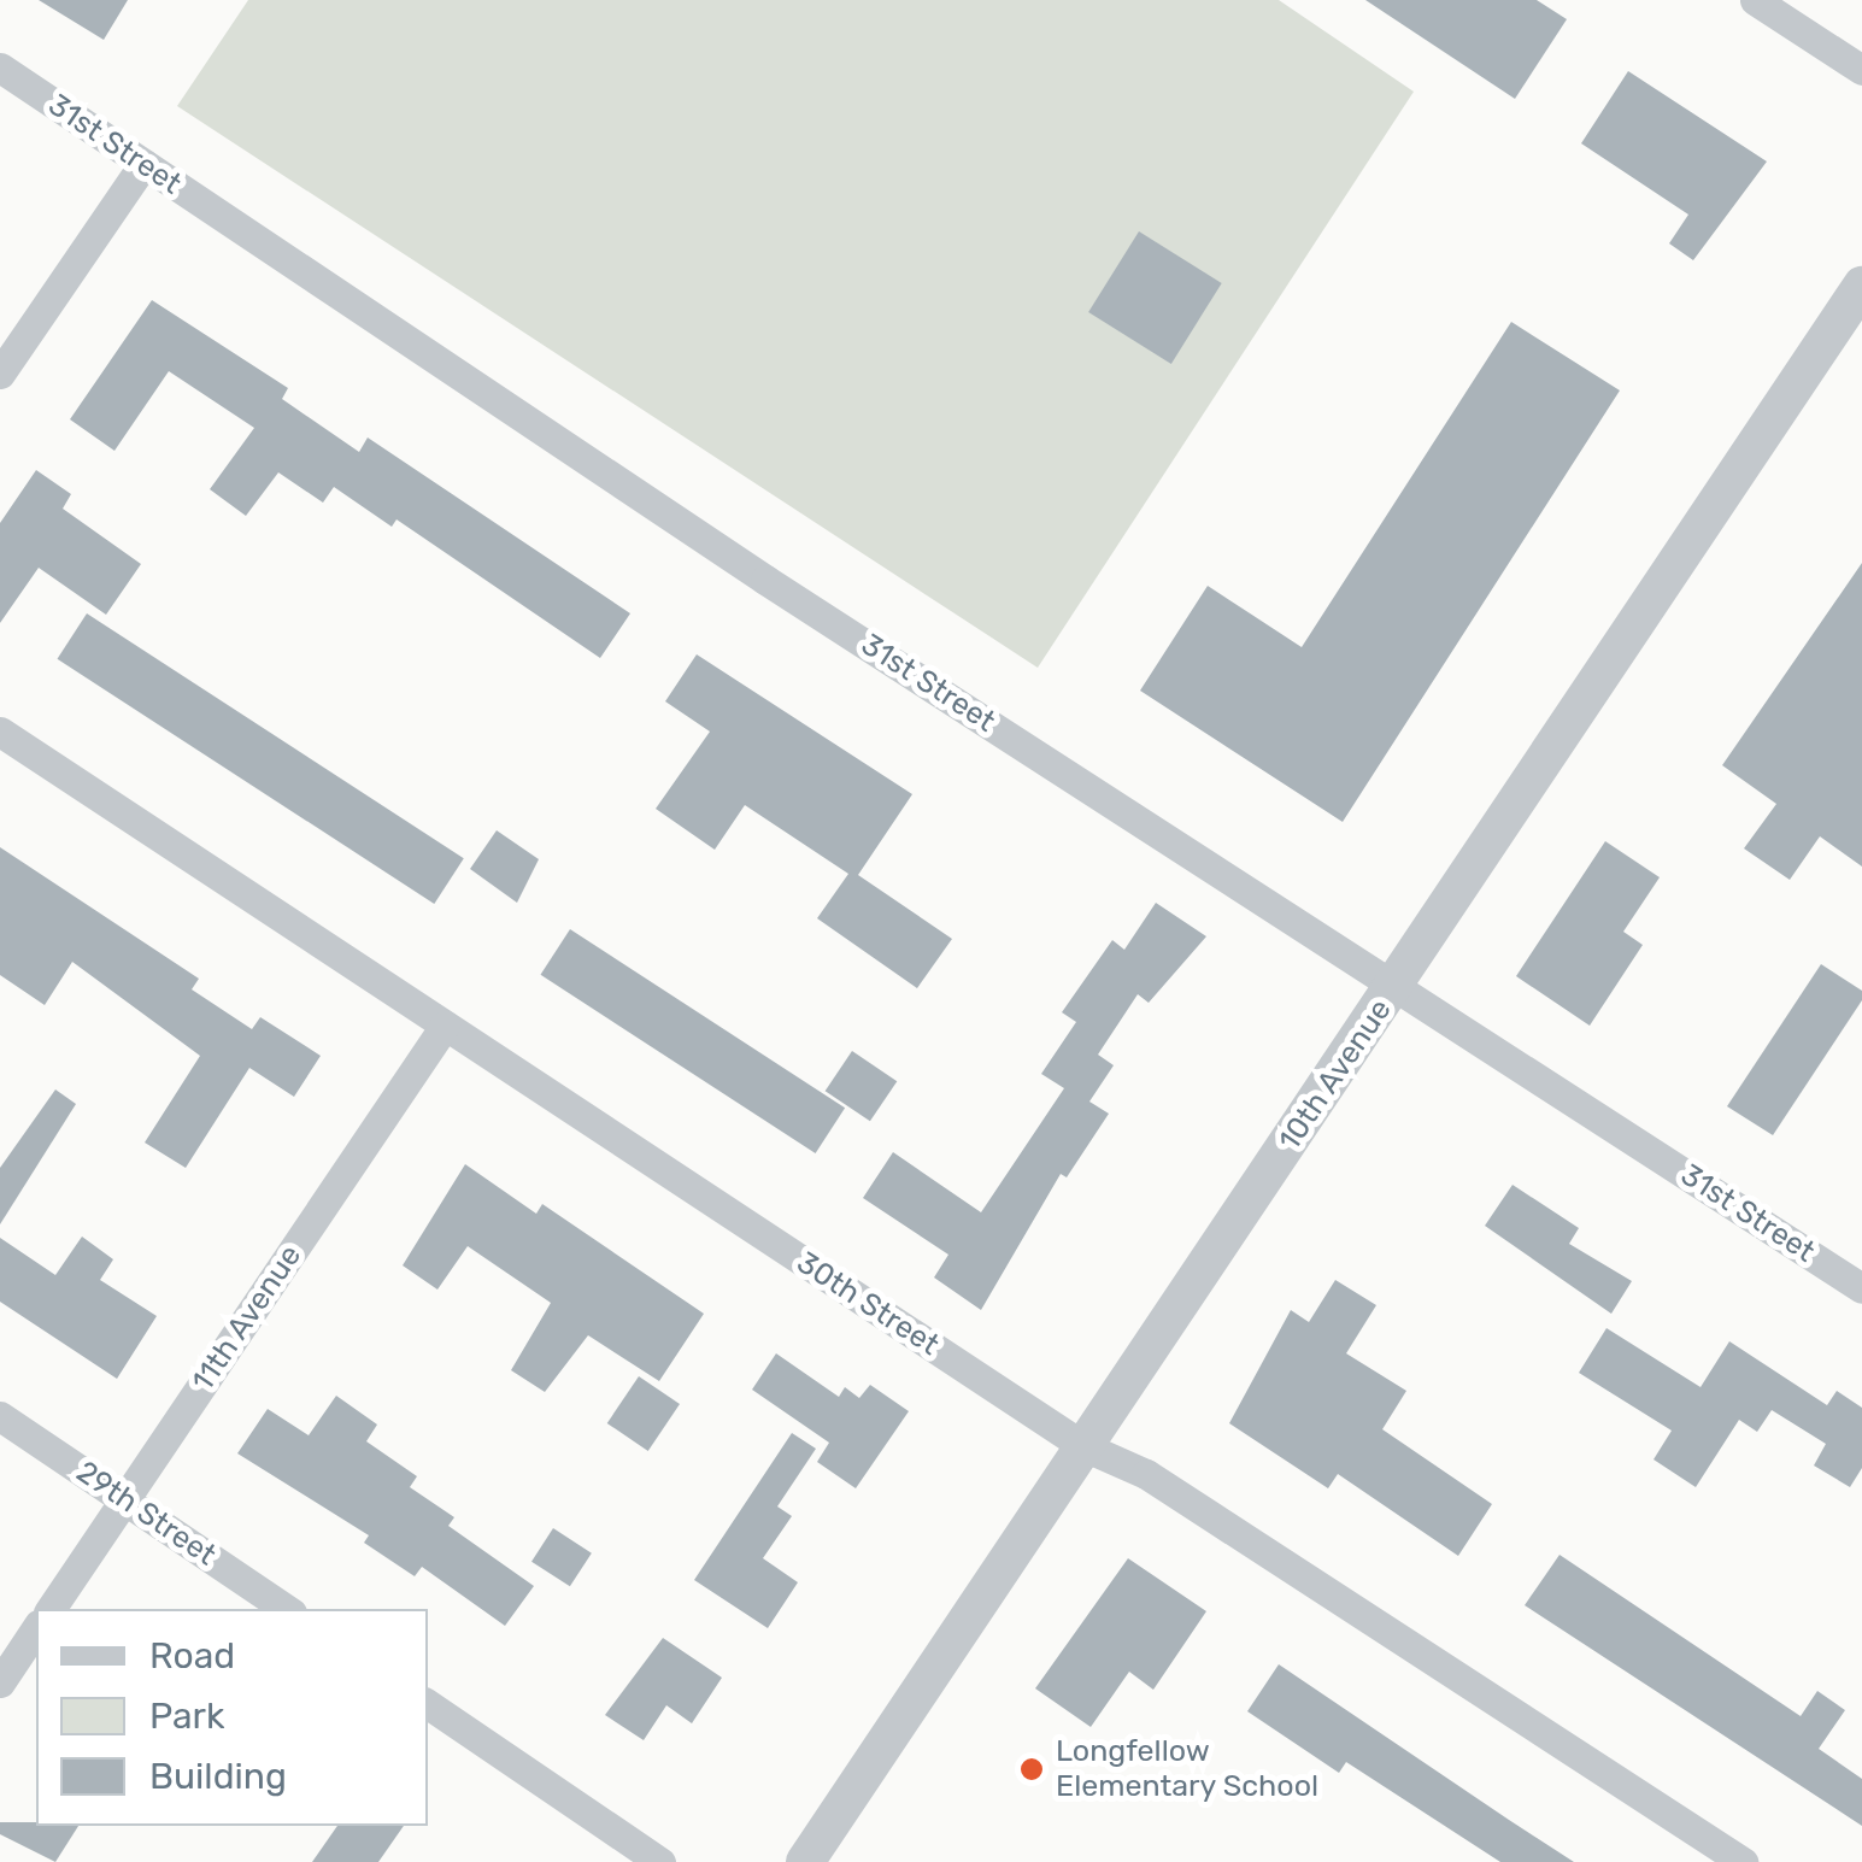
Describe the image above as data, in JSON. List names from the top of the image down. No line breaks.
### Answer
{"streets":{"street":["31st Street","10th Avenue","30th Street","11th Avenue","29th Street"]},"crossings":[["31st Street","10th Avenue"],["10th Avenue","30th Street"],["30th Street","11th Avenue"],["11th Avenue","29th Street"]],"places":["Longfellow Elementary School"],"legend":["Road","Park","Building"]}
